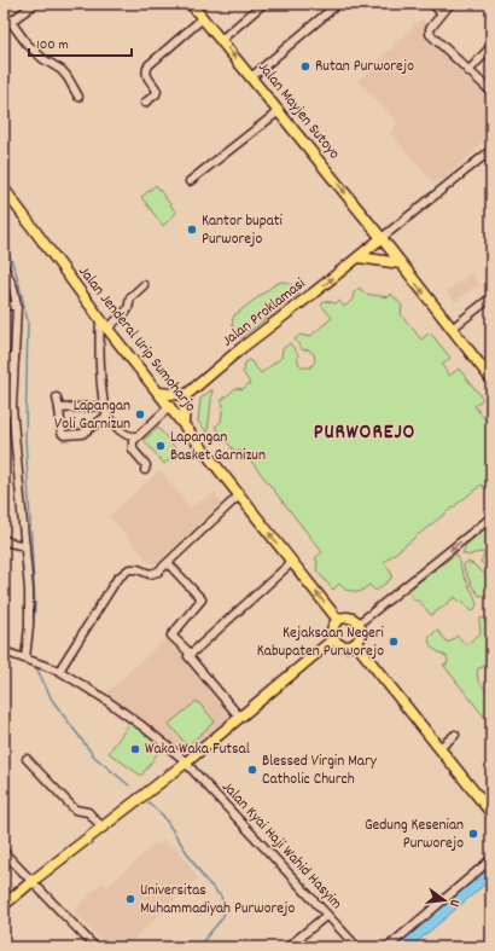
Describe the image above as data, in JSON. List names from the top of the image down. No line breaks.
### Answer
{"streets":{"main road":["Jalan Mayjen Sutoyo","Jalan Proklamasi","Jalan Jenderal Urip Sumoharjo"],"street":["Jalan Kyai Haji Wahid Hasyim"]},"crossings":[["Jalan Mayjen Sutoyo","Jalan Proklamasi"]],"one_way":["Jalan Mayjen Sutoyo","Jalan Proklamasi"],"districts":["PURWOREJO"],"places":["Rutan Purworejo","Kantor bupati Purworejo","Lapangan Voli Garnizun","Lapangan Basket Garnizun","Kejaksaan Negeri Kabupaten Purworejo","Waka Waka Futsal","Blessed Virgin Mary Catholic Church","Gedung Kesenian Purworejo","Universitas Muhammadiyah Purworejo"],"scale_bar":"100 m","north":"right"}
